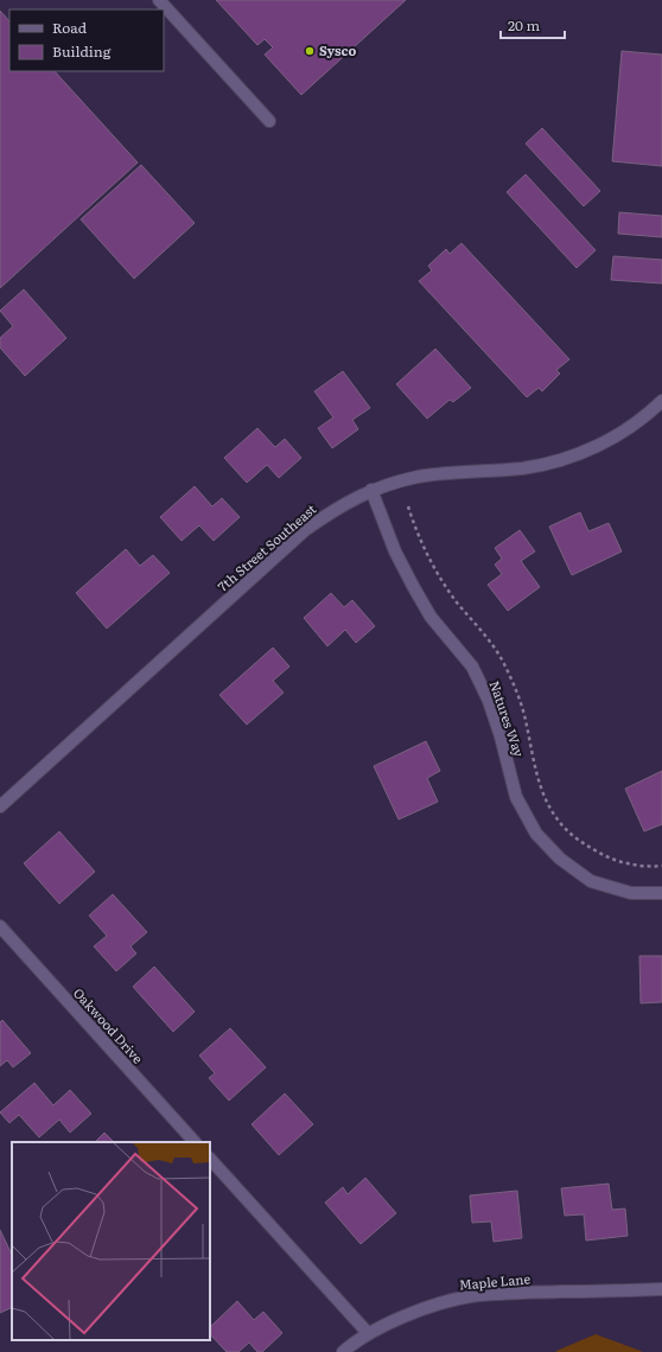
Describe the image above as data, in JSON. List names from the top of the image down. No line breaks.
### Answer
{"streets":{"street":["7th Street Southeast","Natures Way","Oakwood Drive","Maple Lane"]},"crossings":[["7th Street Southeast","Natures Way"]],"places":["Sysco"],"legend":["Road","Building"],"scale_bar":"20 m"}
